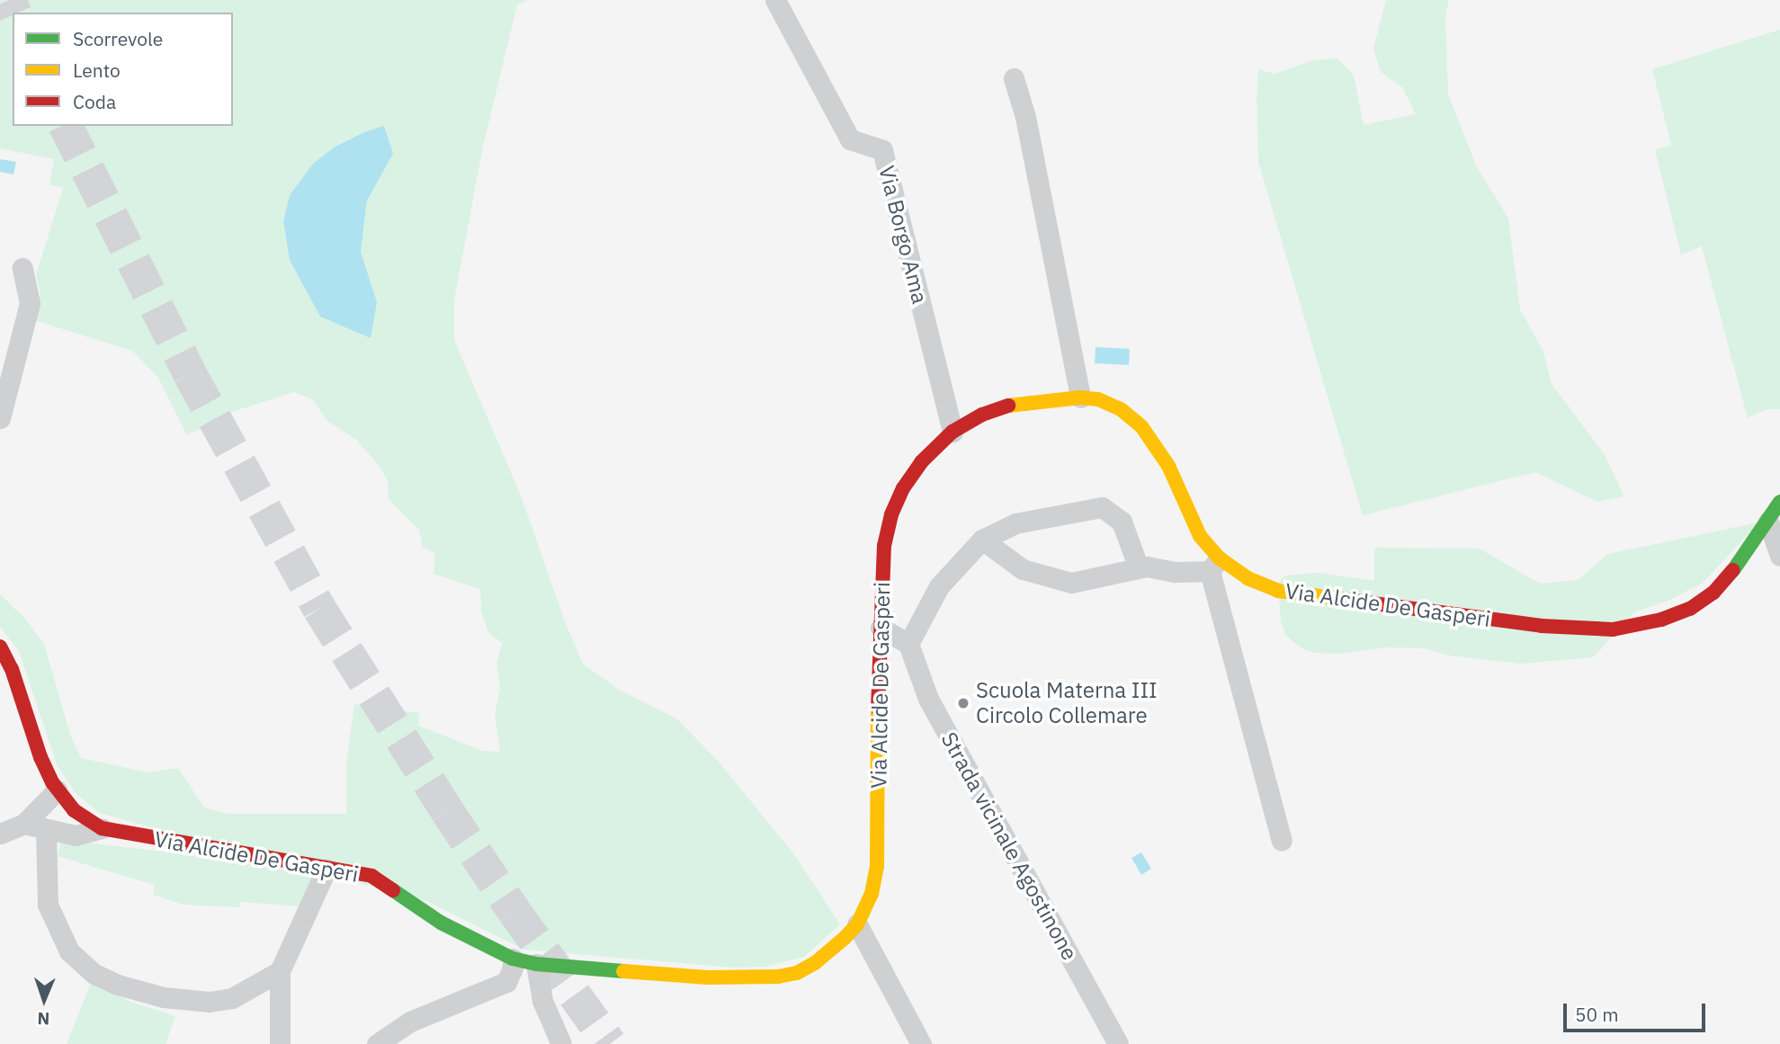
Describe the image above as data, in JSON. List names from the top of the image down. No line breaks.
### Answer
{"streets":{"street":["Via Borgo Ama","Via Alcide De Gasperi","Strada vicinale Agostinone"]},"crossings":[["Via Borgo Ama","Via Alcide De Gasperi"]],"places":["Scuola Materna III Circolo Collemare"],"legend":["Scorrevole","Lento","Coda"],"scale_bar":"50 m","north":"bottom"}
